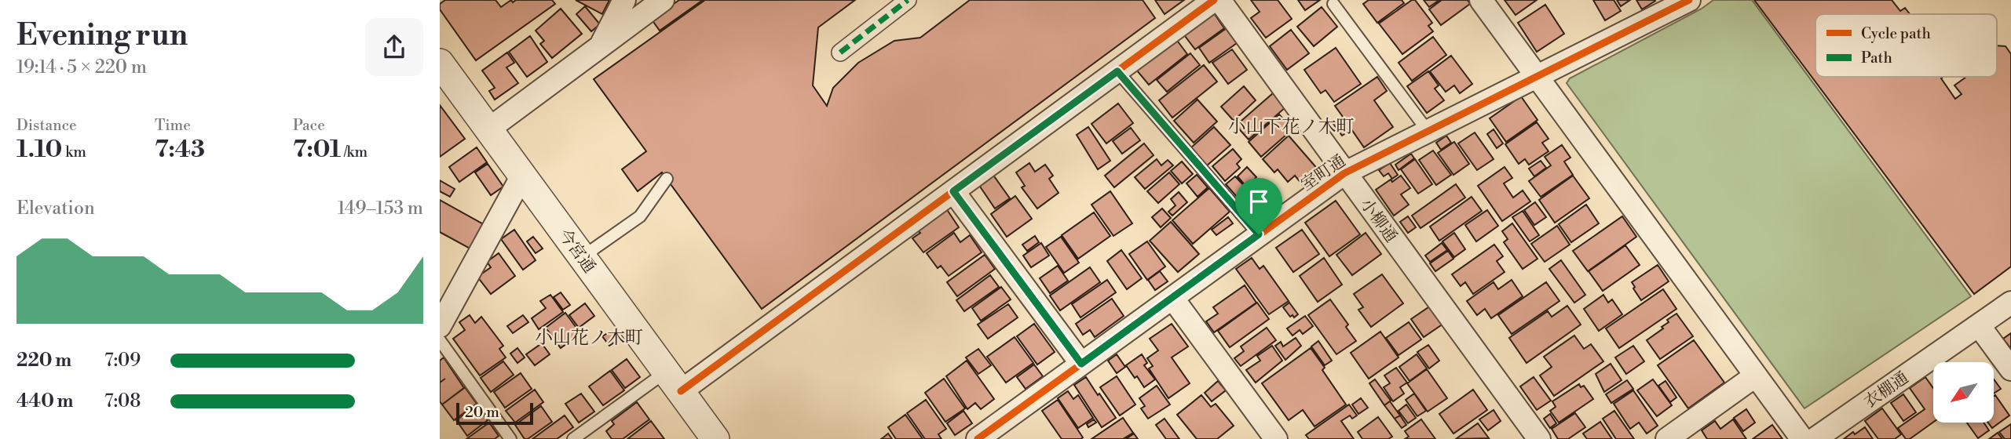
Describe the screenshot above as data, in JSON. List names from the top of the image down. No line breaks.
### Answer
{"streets":{"street":["室町通","小柳通","今宮通","衣棚通"]},"crossings":[["室町通","小柳通"]],"districts":["小山下花ノ木町","小山花ノ木町"],"legend":["Cycle path","Path"],"scale_bar":"20 m","north":"bottom left","page":{"heading":["Evening run","19:14 · 5 × 220 m"],"stats":[["Distance","1.10 km"],["Time","7:43"],["Pace","7:01 /km"]],"chart":["Elevation","149–153 m"],"list":[{"name":"220 m","note":"7:09"},{"name":"440 m","note":"7:08"}],"scale":"20 m"}}
